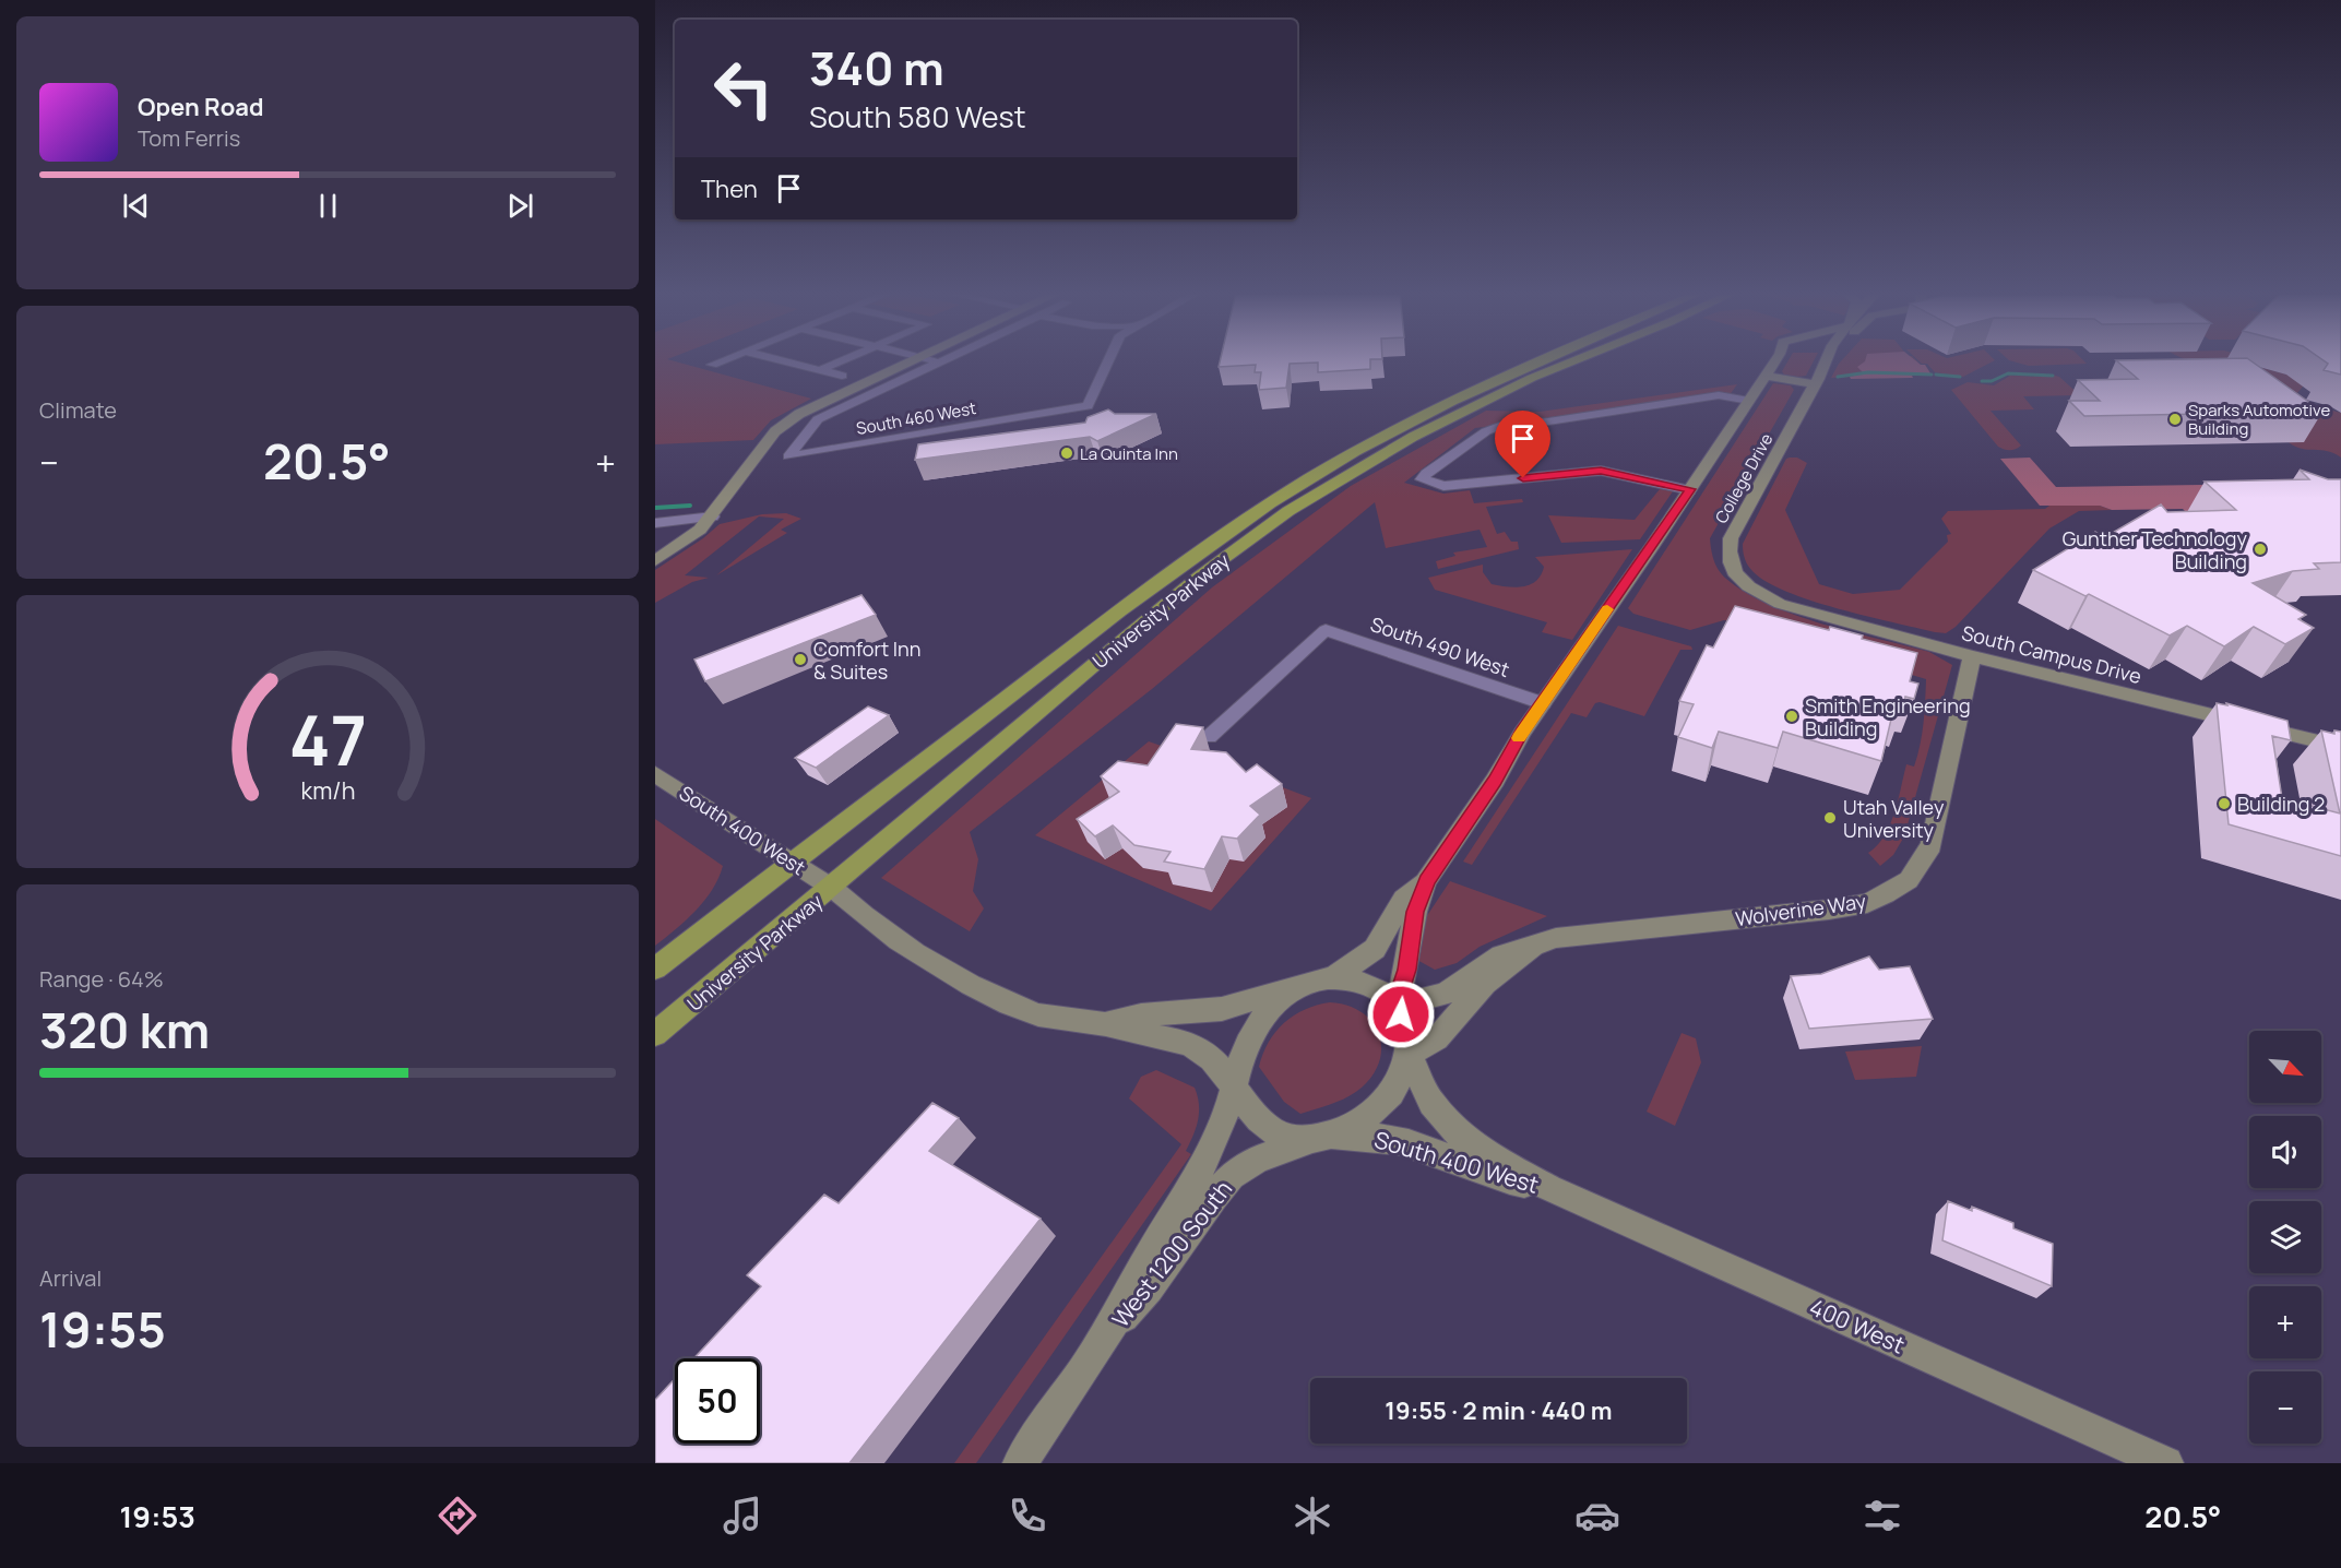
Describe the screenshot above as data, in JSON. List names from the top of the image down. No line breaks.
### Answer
{"streets":{"main road":["University Parkway"],"street":["South 460 West","College Drive","South 490 West","South Campus Drive","South 400 West","Wolverine Way","West 1200 South","400 West"]},"crossings":[["College Drive","South Campus Drive"],["University Parkway","South 400 West"],["South Campus Drive","Wolverine Way"],["South 400 West","Wolverine Way"],["South 400 West","West 1200 South"],["South 400 West","400 West"],["Wolverine Way","West 1200 South"]],"places":["Sparks Automotive Building","La Quinta Inn","Gunther Technology Building","Comfort Inn & Suites","Smith Engineering Building","Building 2","Utah Valley University"],"north":"bottom right","page":{"turn":["340 m","South 580 West"],"song":["Open Road","Tom Ferris"],"then":"Then","tile":["Climate",["Range · 64%","320 km"],["Arrival","19:55"]],"heat":["−","20.5°","+"],"map_buttons":["+","−"],"limit":"50","trip":"19:55 · 2 min · 440 m","tabs":["19:53","20.5°"],"gauge":["47","km/h"]}}
